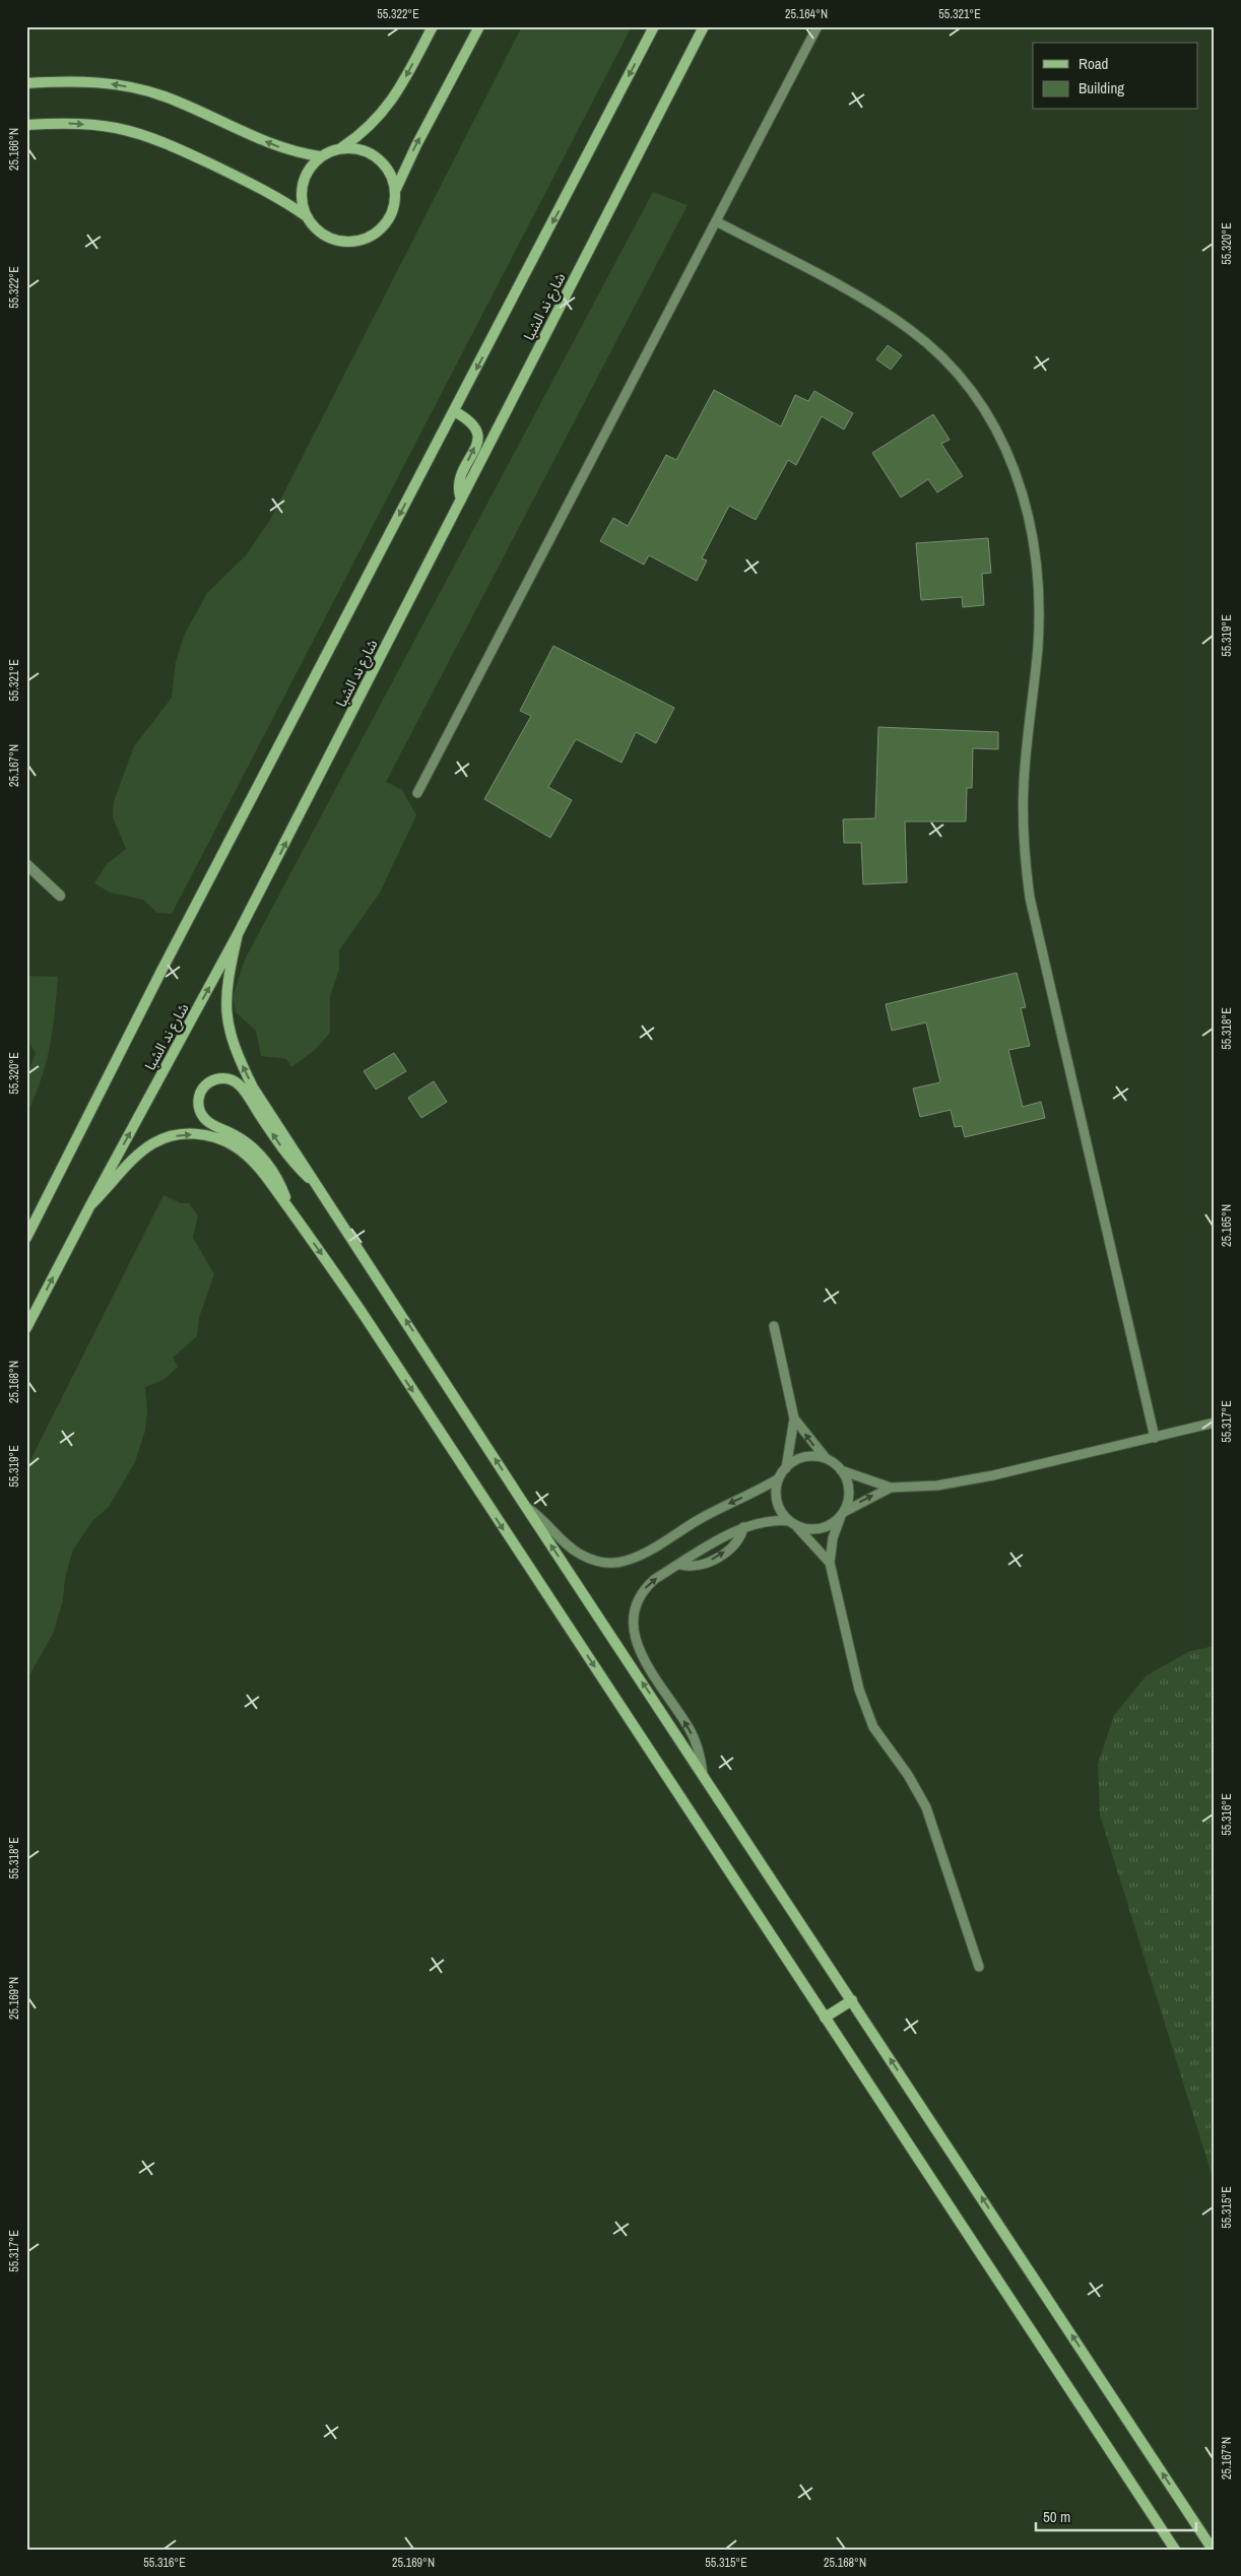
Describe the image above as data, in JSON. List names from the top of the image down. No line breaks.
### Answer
{"streets":{"street":["شارع ند الشبا"]},"legend":["Road","Building"],"scale_bar":"50 m","coordinates":["55.322°E","25.164°N","55.321°E","25.166°N","55.320°E","55.319°E","25.167°N","55.318°E","25.165°N","25.168°N","55.317°E","55.316°E","25.169°N","55.315°E"]}
